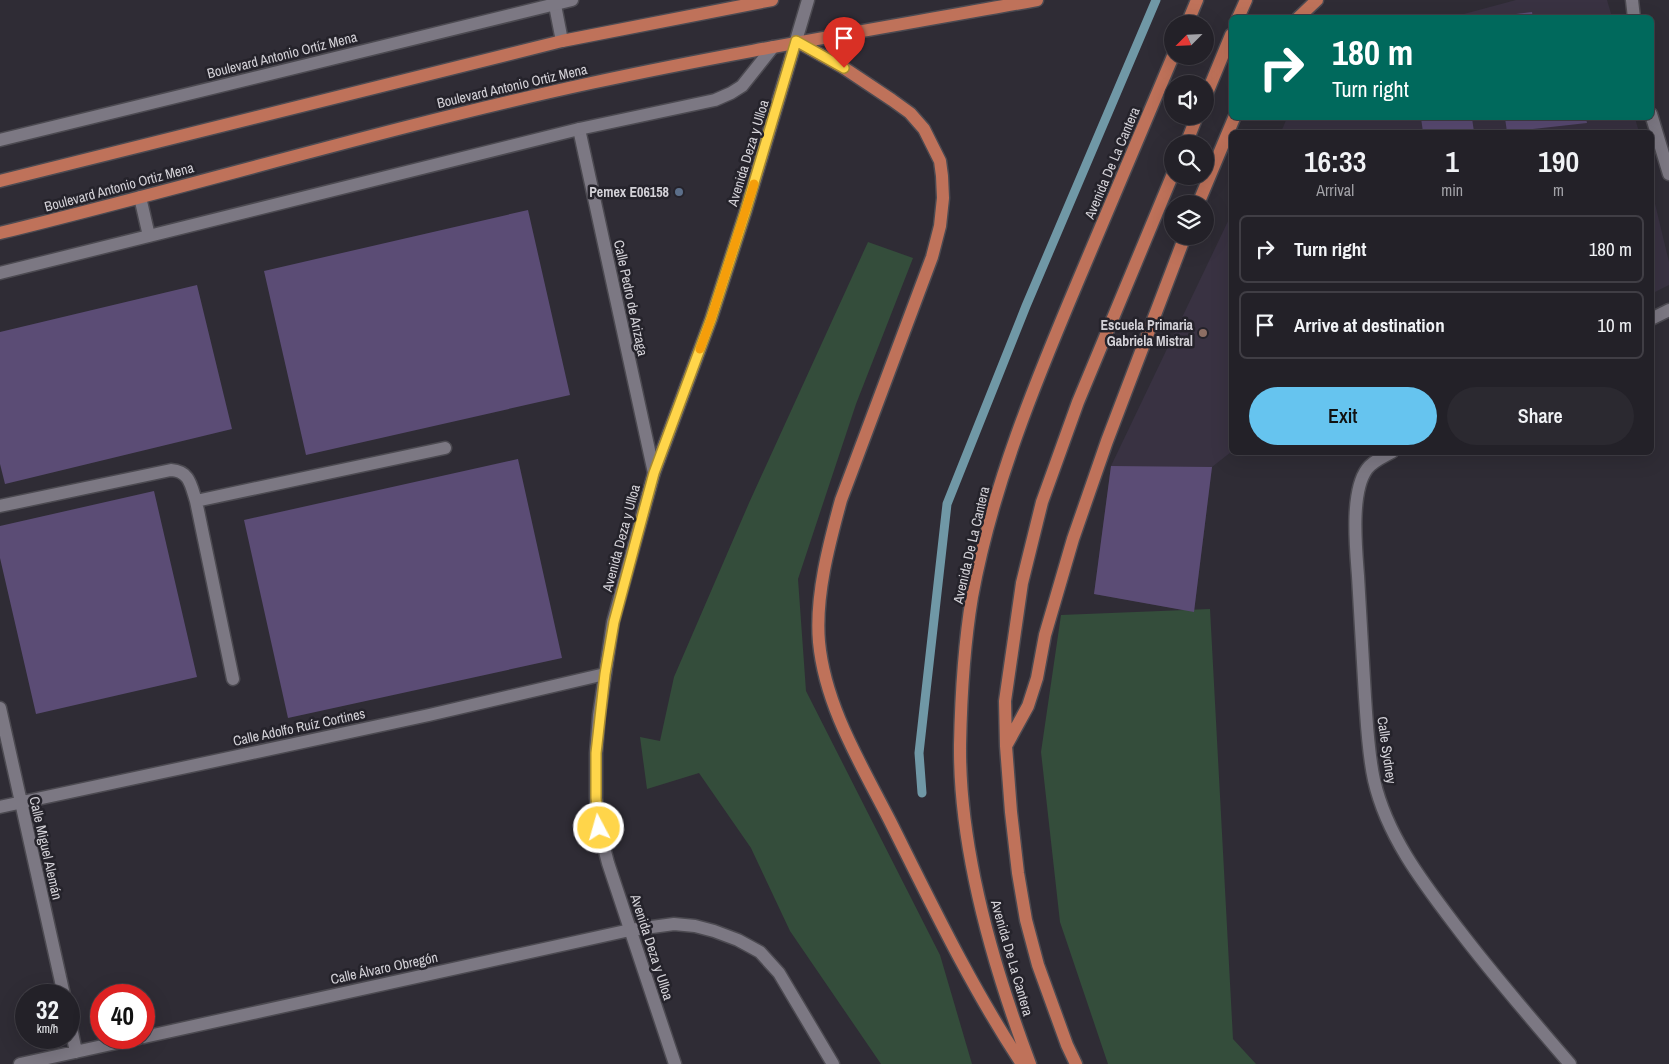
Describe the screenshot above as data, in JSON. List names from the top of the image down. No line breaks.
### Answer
{"streets":{"main road":["Boulevard Antonio Ortiz Mena","Avenida De La Cantera"],"street":["Boulevard Antonio Ortíz Mena","Avenida Deza y Ulloa","Calle Pedro de Arizaga","Calle Adolfo Ruíz Cortines","Calle Sydney","Calle Miguel Alemán","Calle Álvaro Obregón"]},"crossings":[["Boulevard Antonio Ortiz Mena","Avenida Deza y Ulloa"],["Avenida Deza y Ulloa","Calle Pedro de Arizaga"],["Avenida Deza y Ulloa","Calle Adolfo Ruíz Cortines"],["Avenida Deza y Ulloa","Calle Álvaro Obregón"],["Calle Adolfo Ruíz Cortines","Calle Miguel Alemán"]],"places":["Pemex E06158","Escuela Primaria Gabriela Mistral"],"north":"bottom left","page":{"turn":["180 m","Turn right"],"eta":["16:33","Arrival","1","min","190","m"],"list":[{"name":"Turn right","value":"180 m"},{"name":"Arrive at destination","value":"10 m"}],"buttons":["Exit","Share"],"speed":"32 km/h","limit":"40"}}
